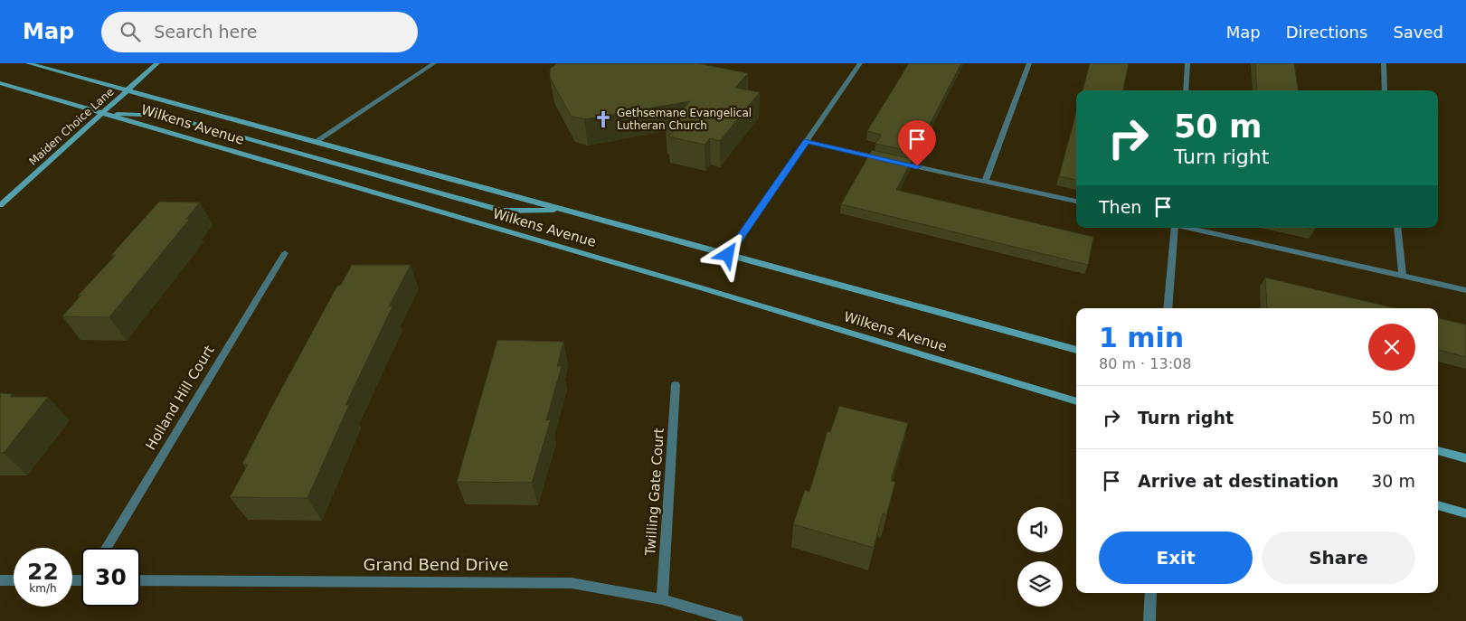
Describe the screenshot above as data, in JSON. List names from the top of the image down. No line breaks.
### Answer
{"streets":{"main road":["Wilkens Avenue","Maiden Choice Lane"],"street":["Holland Hill Court","Twilling Gate Court","Grand Bend Drive"]},"crossings":[["Wilkens Avenue","Maiden Choice Lane"],["Twilling Gate Court","Grand Bend Drive"]],"places":{"church":["Gethsemane Evangelical Lutheran Church"]},"page":{"header":"Map","search":"Search here","nav":["Map","Directions","Saved"],"turn":["50 m","Turn right"],"then":"Then","heading":["1 min","80 m · 13:08"],"list":[{"name":"Turn right","value":"50 m"},{"name":"Arrive at destination","value":"30 m"}],"buttons":["Exit","Share"],"speed":"22 km/h","limit":"30"}}
